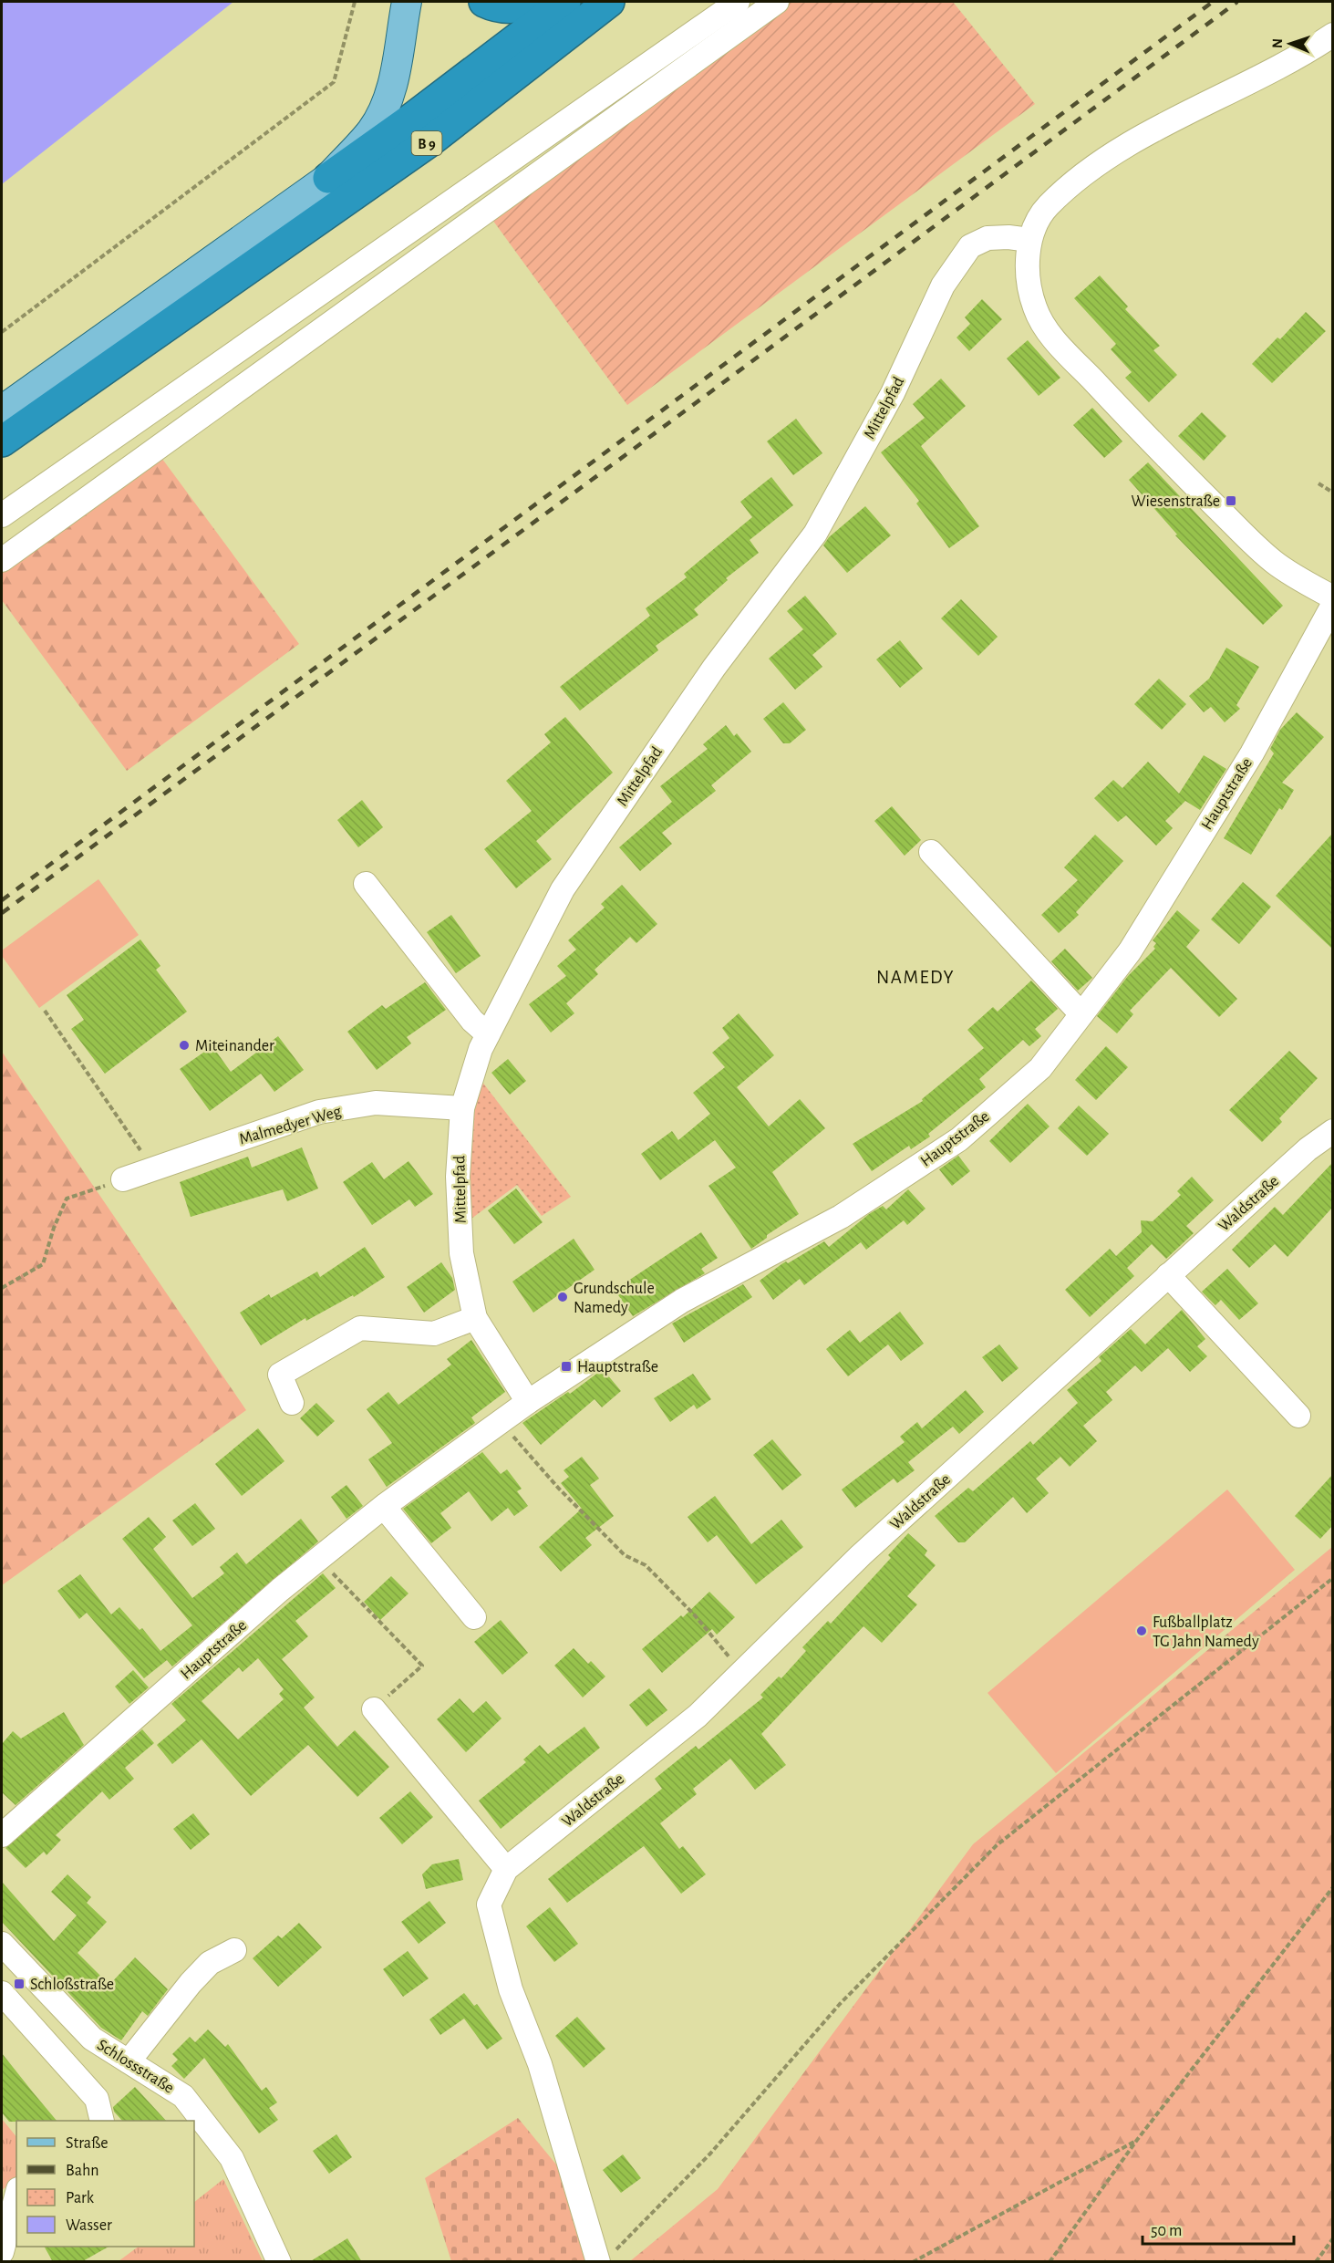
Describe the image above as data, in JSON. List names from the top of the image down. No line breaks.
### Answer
{"streets":{"highway":["B 9"],"street":["Mittelpfad","Hauptstraße","Malmedyer Weg","Waldstraße","Schlossstraße"]},"crossings":[["Mittelpfad","Hauptstraße"],["Mittelpfad","Malmedyer Weg"]],"districts":["NAMEDY"],"places":{"transit":["Wiesenstraße","Hauptstraße","Schloßstraße"],"other":["Miteinander","Grundschule Namedy","Fußballplatz TG Jahn Namedy"]},"legend":["Straße","Bahn","Park","Wasser"],"scale_bar":"50 m","north":"left"}
